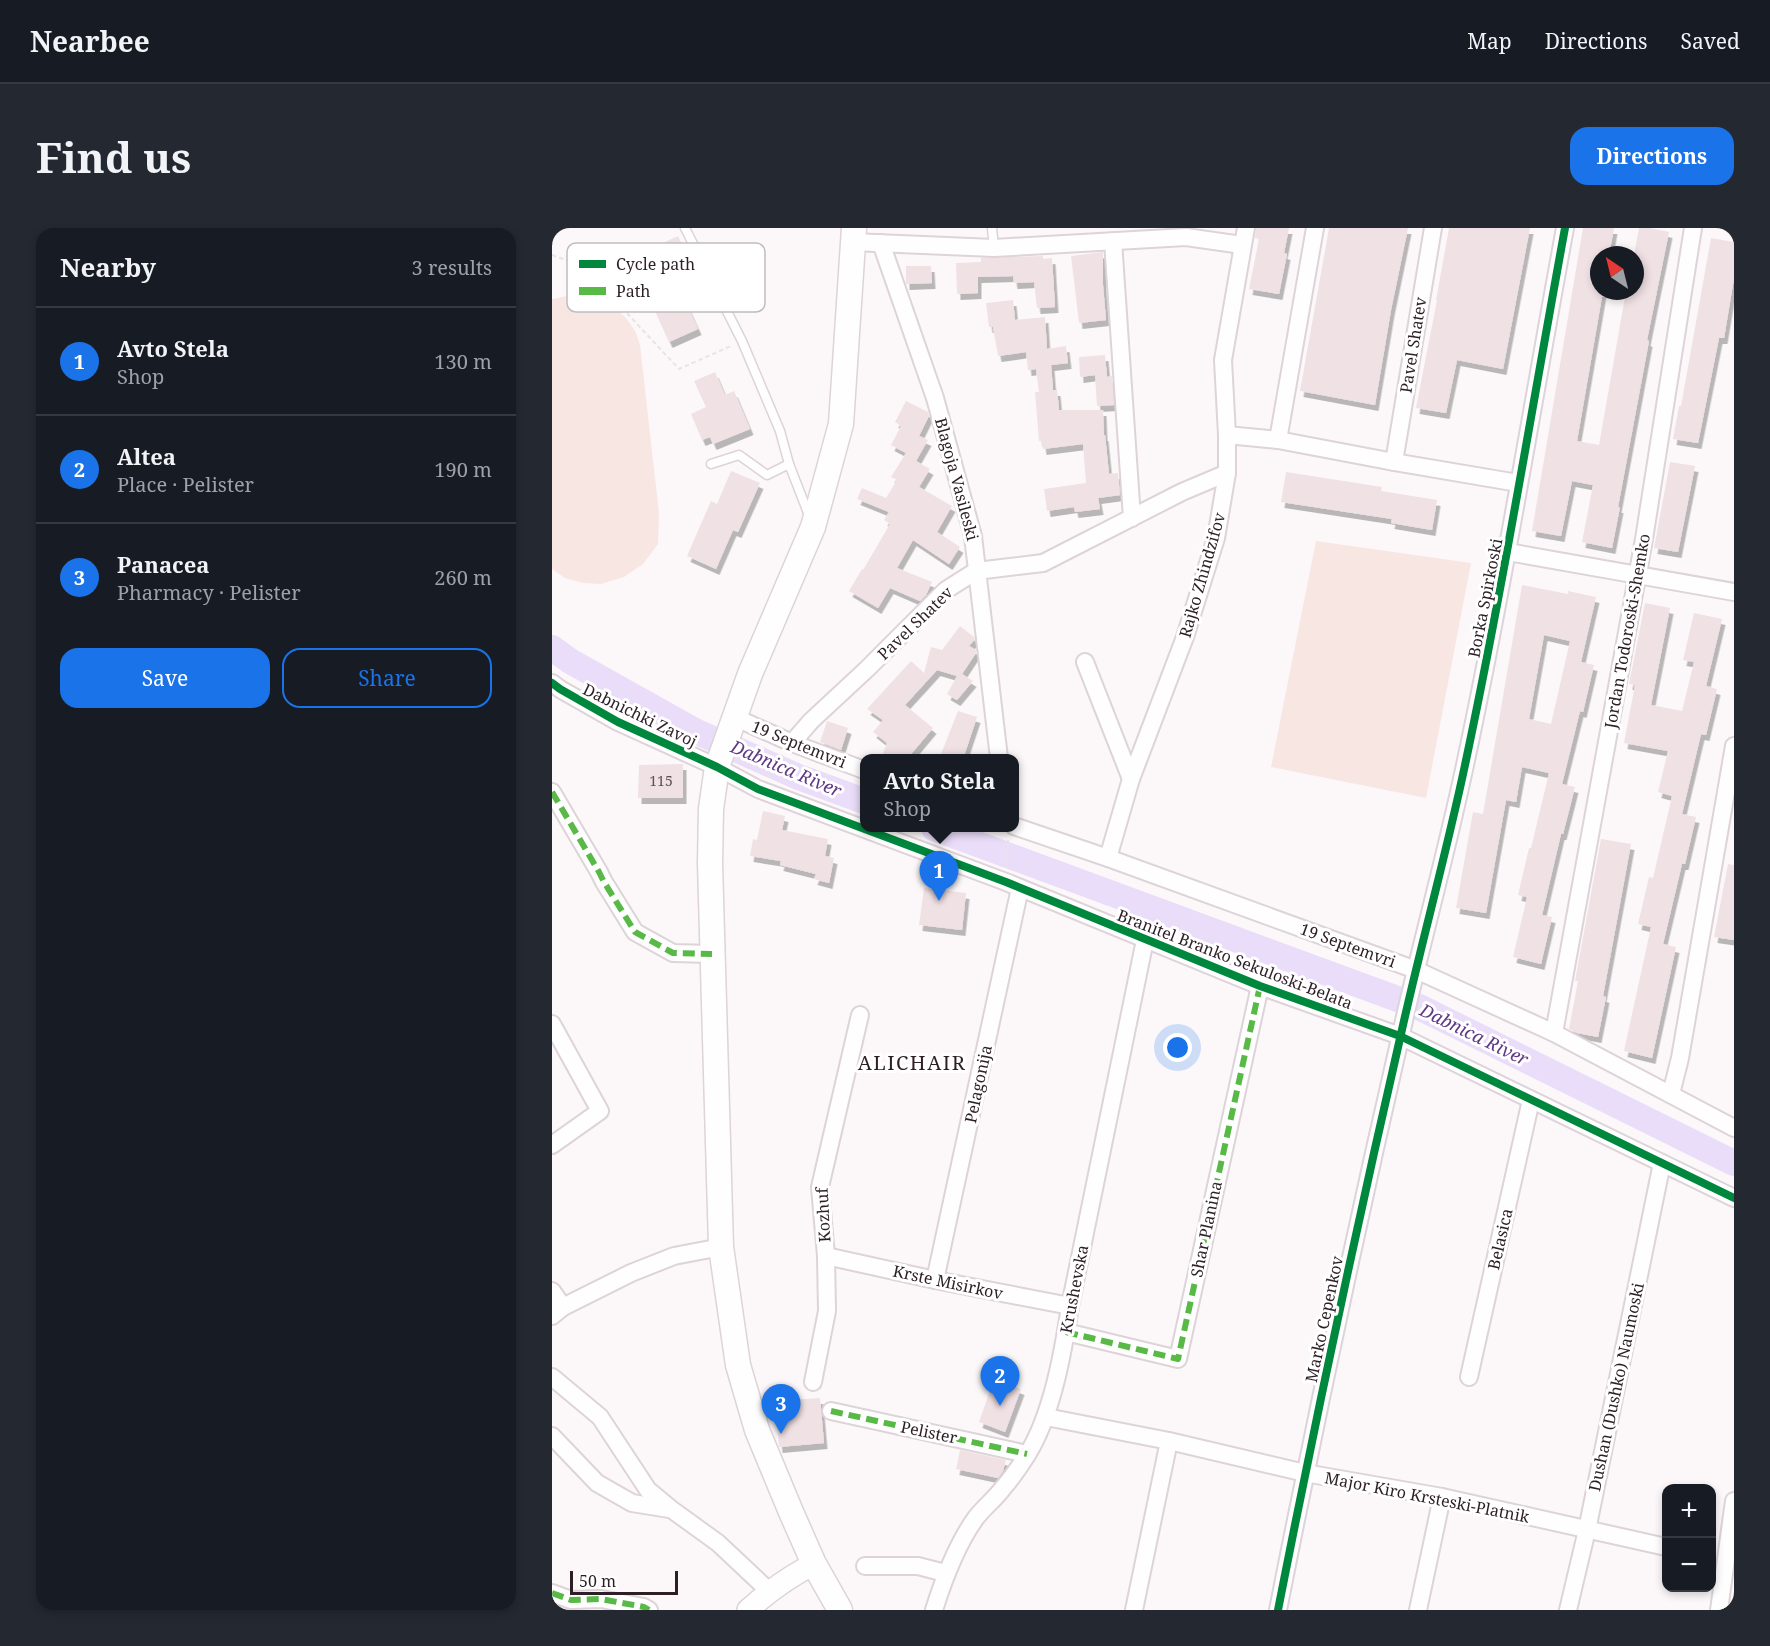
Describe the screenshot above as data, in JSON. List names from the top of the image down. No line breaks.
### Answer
{"streets":{"street":["Pavel Shatev","Blagoja Vasileski","Rajko Zhindzifov","Borka Spirkoski","Jordan Todoroski-Shemko","Dabnichki Zavoj","19 Septemvri","Branitel Branko Sekuloski-Belata","Pelagonija","Kozhuf","Shar Planina","Belasica","Krste Misirkov","Krushevska","Marko Cepenkov","Dushan (Dushko) Naumoski","Pelister","Major Kiro Krsteski-Platnik"]},"crossings":[["Pavel Shatev","Blagoja Vasileski"],["Pavel Shatev","Rajko Zhindzifov"],["Pavel Shatev","19 Septemvri"],["Rajko Zhindzifov","19 Septemvri"],["Borka Spirkoski","19 Septemvri"],["Borka Spirkoski","Branitel Branko Sekuloski-Belata"],["Borka Spirkoski","Marko Cepenkov"],["Jordan Todoroski-Shemko","19 Septemvri"],["Dabnichki Zavoj","Branitel Branko Sekuloski-Belata"],["Branitel Branko Sekuloski-Belata","Pelagonija"],["Branitel Branko Sekuloski-Belata","Shar Planina"],["Branitel Branko Sekuloski-Belata","Belasica"],["Branitel Branko Sekuloski-Belata","Krushevska"],["Branitel Branko Sekuloski-Belata","Marko Cepenkov"],["Branitel Branko Sekuloski-Belata","Dushan (Dushko) Naumoski"],["Pelagonija","Krste Misirkov"],["Kozhuf","Krste Misirkov"],["Shar Planina","Krushevska"],["Krste Misirkov","Krushevska"],["Krushevska","Pelister"],["Krushevska","Major Kiro Krsteski-Platnik"],["Marko Cepenkov","Major Kiro Krsteski-Platnik"],["Dushan (Dushko) Naumoski","Major Kiro Krsteski-Platnik"]],"districts":["ALICHAIR"],"water":["Dabnica River"],"house_numbers":["115"],"legend":["Cycle path","Path"],"scale_bar":"50 m","north":"top left","page":{"header":"Nearbee","nav":["Map","Directions","Saved"],"buttons":["Directions",["Save","Share"]],"title":"Find us","heading":["Nearby","3 results"],"list":[{"mark":"1","name":"Avto Stela","note":"Shop","value":"130 m"},{"mark":"2","name":"Altea","note":"Place · Pelister","value":"190 m"},{"mark":"3","name":"Panacea","note":"Pharmacy · Pelister","value":"260 m"}],"popup":["Avto Stela","Shop"],"pins":["1","2","3"],"map_buttons":["+","−"],"scale":"50 m"}}
